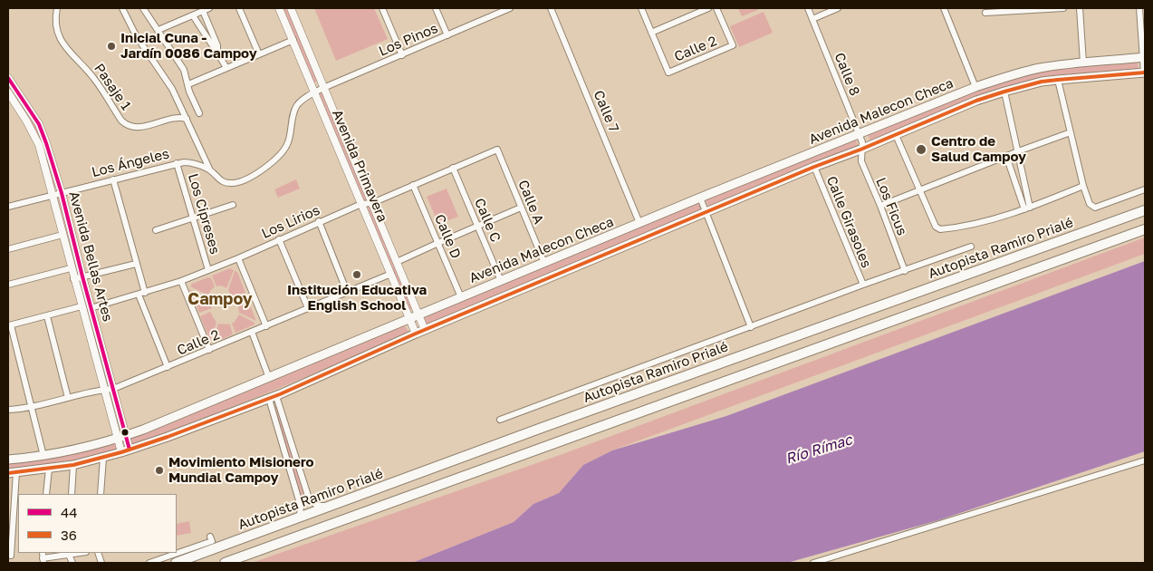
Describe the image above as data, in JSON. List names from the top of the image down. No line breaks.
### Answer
{"streets":{"highway":["Autopista Ramiro Prialé"],"main road":["Avenida Malecon Checa"],"street":["Los Pinos","Calle 2","Calle 8","Pasaje 1","Calle 7","Los Ángeles","Avenida Primavera","Calle A","Los Ficus","Los Cipreses","Calle C","Los Lirios","Calle Girasoles","Calle D","Avenida Bellas Artes"]},"crossings":[["Los Pinos","Los Ángeles"],["Los Pinos","Avenida Primavera"],["Calle 2","Avenida Primavera"],["Calle 2","Avenida Bellas Artes"],["Calle 8","Avenida Malecon Checa"],["Calle 8","Los Ficus"],["Calle 7","Avenida Malecon Checa"],["Avenida Malecon Checa","Avenida Primavera"],["Avenida Malecon Checa","Calle A"],["Avenida Malecon Checa","Los Ficus"],["Avenida Malecon Checa","Calle C"],["Avenida Malecon Checa","Calle Girasoles"],["Avenida Malecon Checa","Calle D"],["Avenida Malecon Checa","Avenida Bellas Artes"],["Los Ángeles","Avenida Primavera"],["Los Ángeles","Los Cipreses"],["Los Ángeles","Avenida Bellas Artes"],["Avenida Primavera","Los Lirios"],["Calle A","Los Lirios"],["Los Cipreses","Los Lirios"],["Calle C","Los Lirios"],["Los Lirios","Calle D"],["Los Lirios","Avenida Bellas Artes"]],"districts":["Campoy"],"water":["Río Rímac"],"places":["Inicial Cuna - Jardín 0086 Campoy","Centro de Salud Campoy","Institución Educativa English School","Movimiento Misionero Mundial Campoy"],"lines":["transit line 36","transit line 44"],"legend":["44","36"]}
